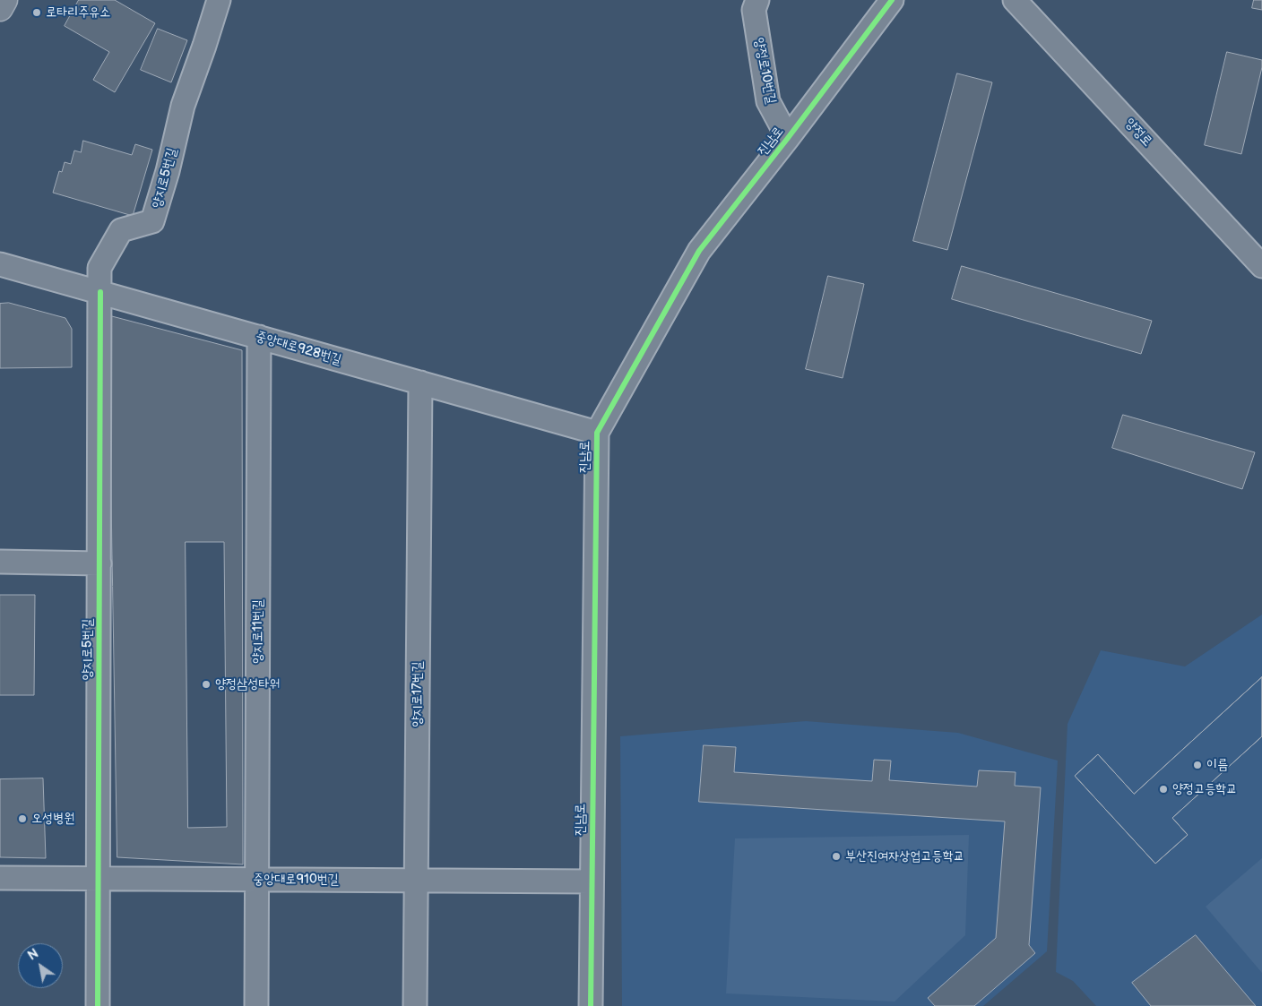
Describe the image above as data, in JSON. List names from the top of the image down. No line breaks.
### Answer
{"streets":{"street":["양정로10번길","양정로","진남로","양지로5번길","중앙대로928번길","양지로11번길","양지로17번길","중앙대로910번길"]},"crossings":[["양정로10번길","진남로"],["진남로","중앙대로928번길"],["진남로","중앙대로910번길"],["양지로5번길","중앙대로928번길"],["양지로5번길","중앙대로910번길"],["중앙대로928번길","양지로11번길"],["중앙대로928번길","양지로17번길"],["양지로11번길","중앙대로910번길"],["양지로17번길","중앙대로910번길"]],"places":["로타리주유소","양정삼성타워","이름","양정고등학교","오성병원","부산진여자상업고등학교"],"north":"top left"}
